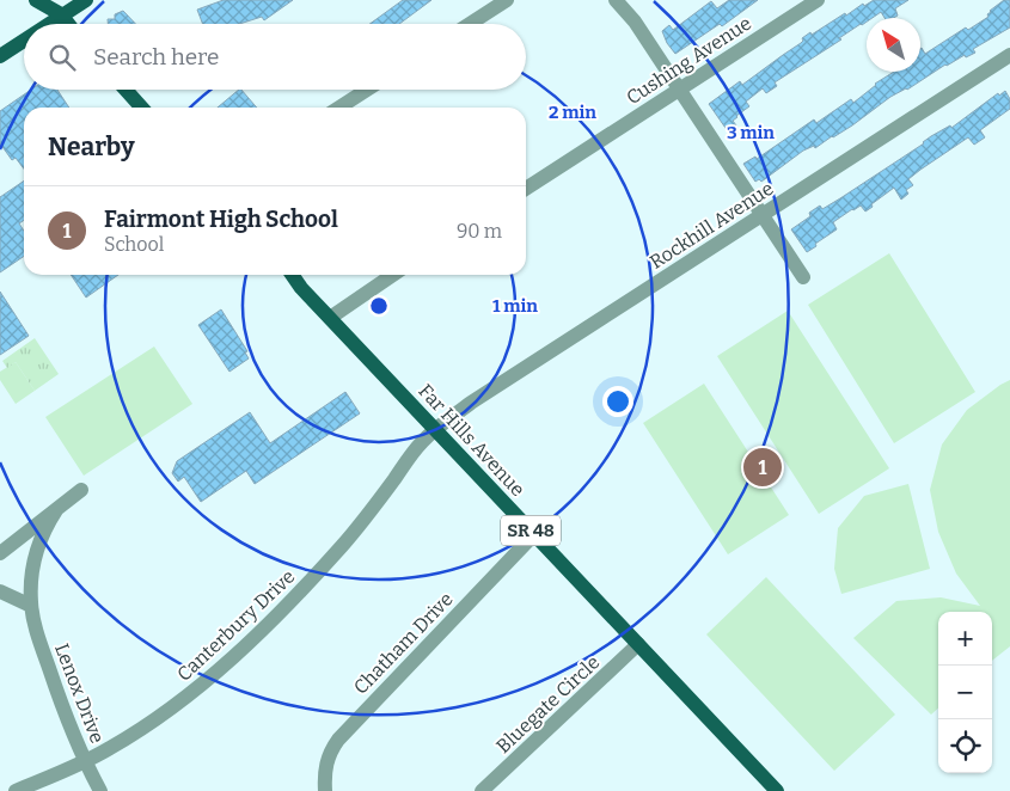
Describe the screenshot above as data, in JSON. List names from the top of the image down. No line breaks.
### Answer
{"streets":{"main road":["Far Hills Avenue","SR 48"],"street":["Cushing Avenue","Rockhill Avenue","Canterbury Drive","Chatham Drive","Lenox Drive","Bluegate Circle"]},"crossings":[["Rockhill Avenue","Far Hills Avenue"],["Rockhill Avenue","Canterbury Drive"],["Far Hills Avenue","Canterbury Drive"],["Far Hills Avenue","Chatham Drive"],["Far Hills Avenue","Bluegate Circle"],["Canterbury Drive","Lenox Drive"]],"north":"top left","page":{"search":"Search here","heading":"Nearby","list":[{"mark":"1","name":"Fairmont High School","note":"School","value":"90 m"}],"pins":"1","map_buttons":["+","−"]},"rings":["2 min","3 min","1 min"]}
